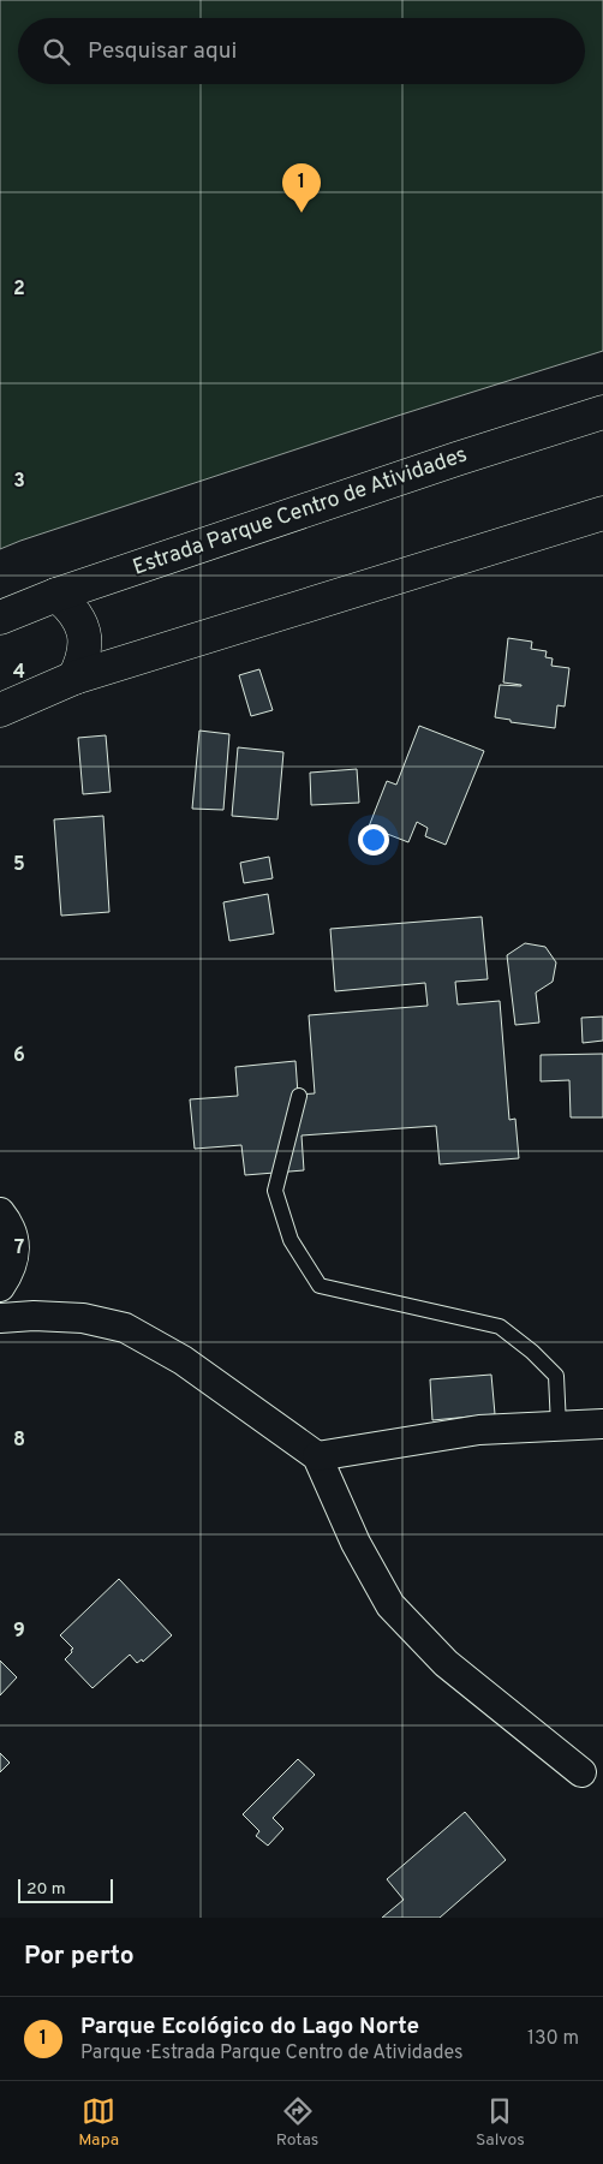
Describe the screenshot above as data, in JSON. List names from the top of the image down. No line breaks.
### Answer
{"streets":{"main road":["Estrada Parque Centro de Atividades"]},"scale_bar":"20 m","page":{"search":"Pesquisar aqui","pins":"1","scale":"20 m","heading":"Por perto","list":[{"mark":"1","name":"Parque Ecológico do Lago Norte","note":"Parque · Estrada Parque Centro de Atividades","value":"130 m"}],"nav":["Mapa","Rotas","Salvos"]},"grid":{"rows":["2","3","4","5","6","7","8","9"]}}
